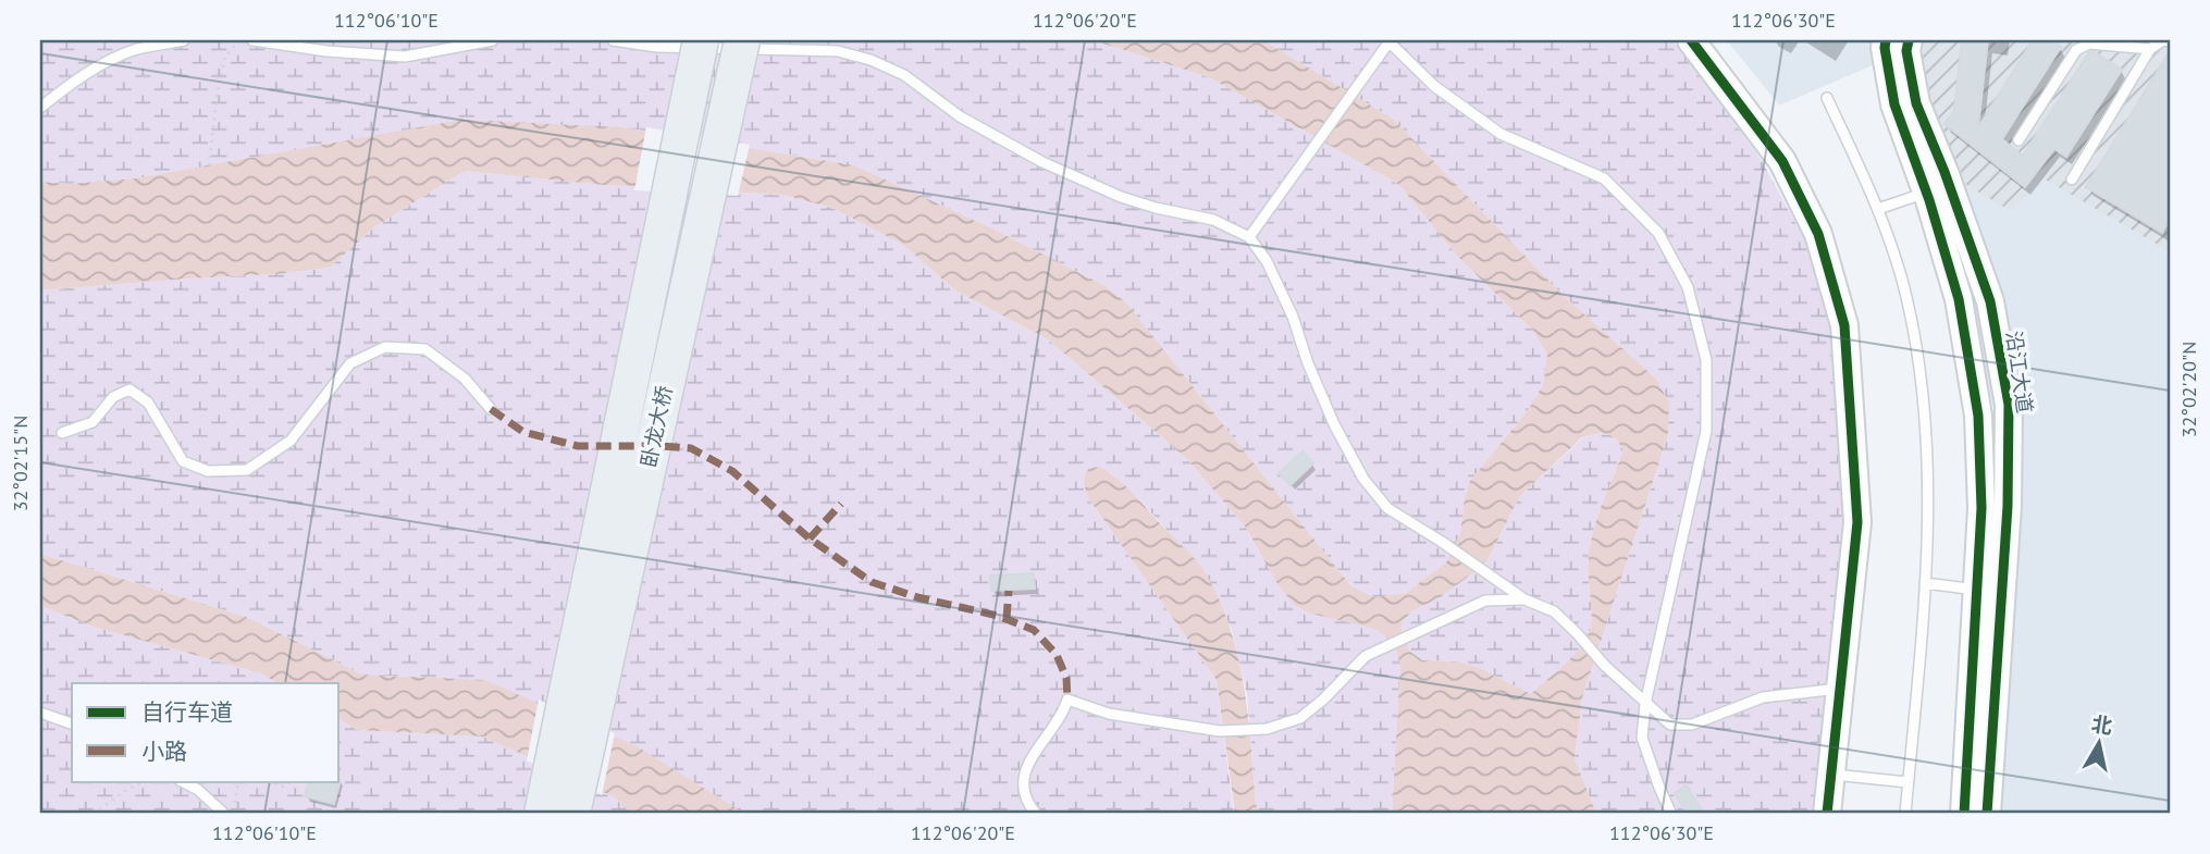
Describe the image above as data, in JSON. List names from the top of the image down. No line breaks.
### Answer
{"streets":{"highway":["卧龙大桥"],"main road":["沿江大道"]},"legend":["自行车道","小路"],"north":"top","coordinates":["112°06'10\"E","112°06'20\"E","112°06'30\"E","32°02'20\"N","32°02'15\"N"]}
